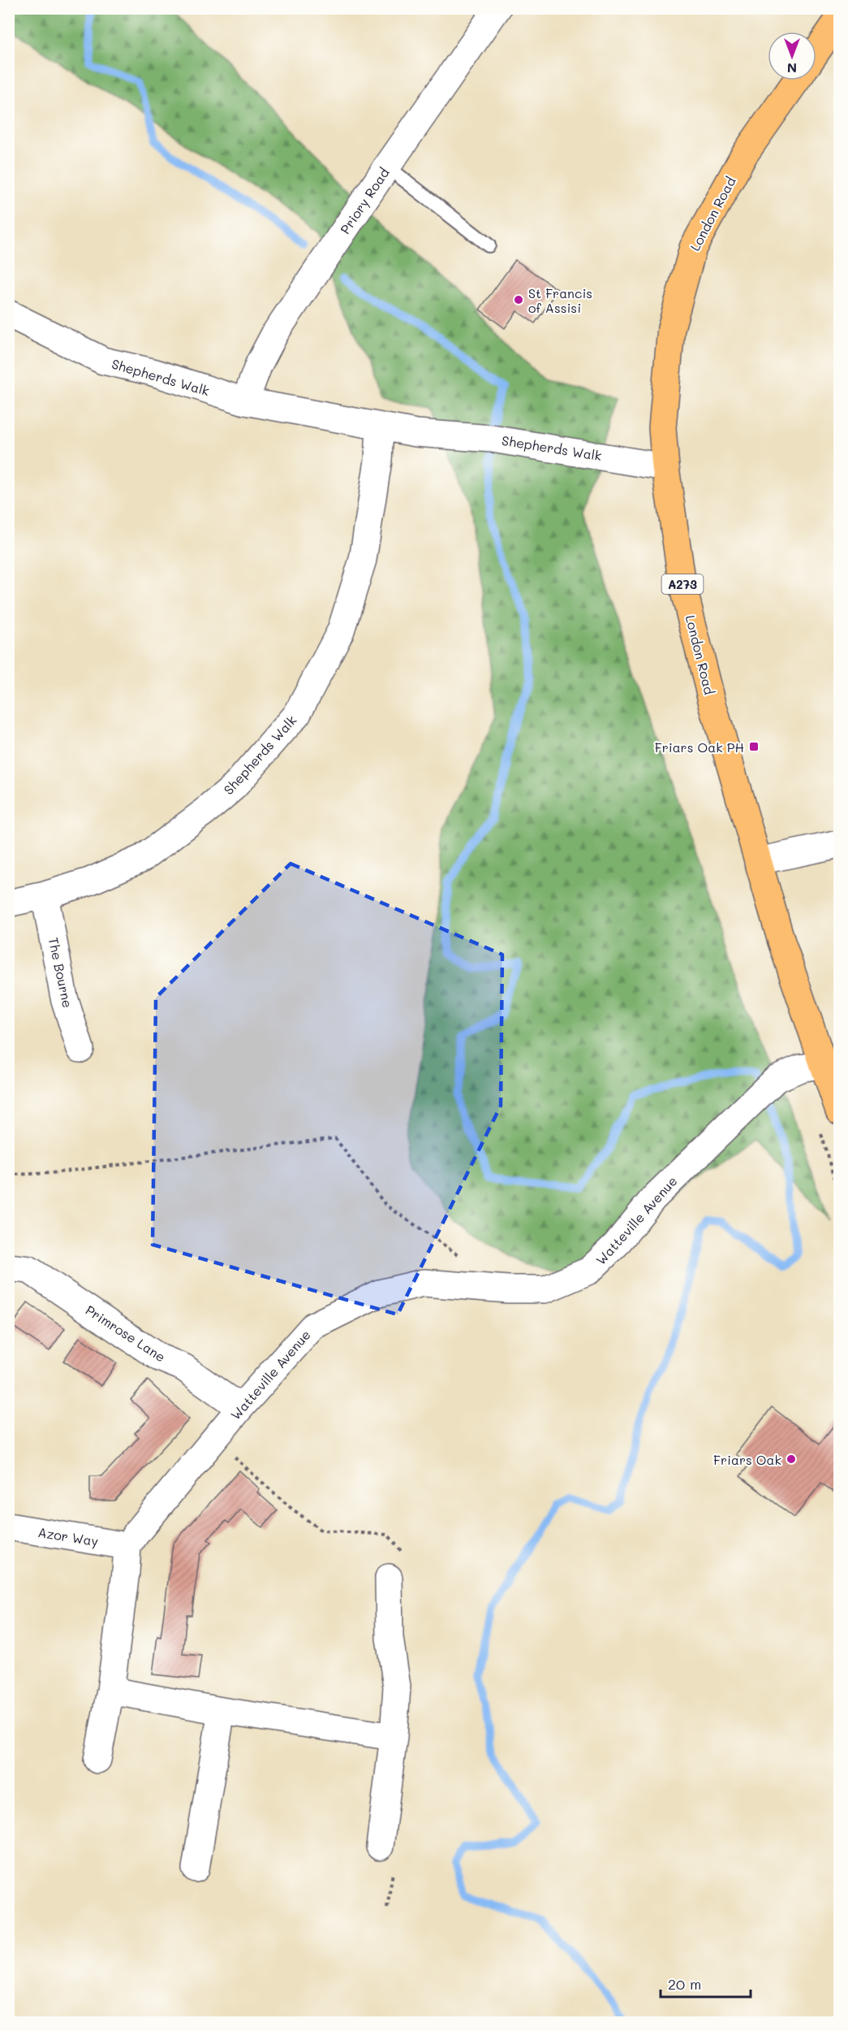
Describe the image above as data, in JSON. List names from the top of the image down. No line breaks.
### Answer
{"streets":{"main road":["London Road","A273"],"street":["Priory Road","Shepherds Walk","The Bourne","Watteville Avenue","Primrose Lane","Azor Way"]},"crossings":[["Priory Road","Shepherds Walk"],["London Road","Shepherds Walk"],["London Road","Watteville Avenue"],["Shepherds Walk","The Bourne"],["Watteville Avenue","Primrose Lane"],["Watteville Avenue","Azor Way"]],"places":{"other":["St Francis of Assisi","Friars Oak"],"transit":["Friars Oak PH"]},"scale_bar":"20 m","north":"bottom"}
